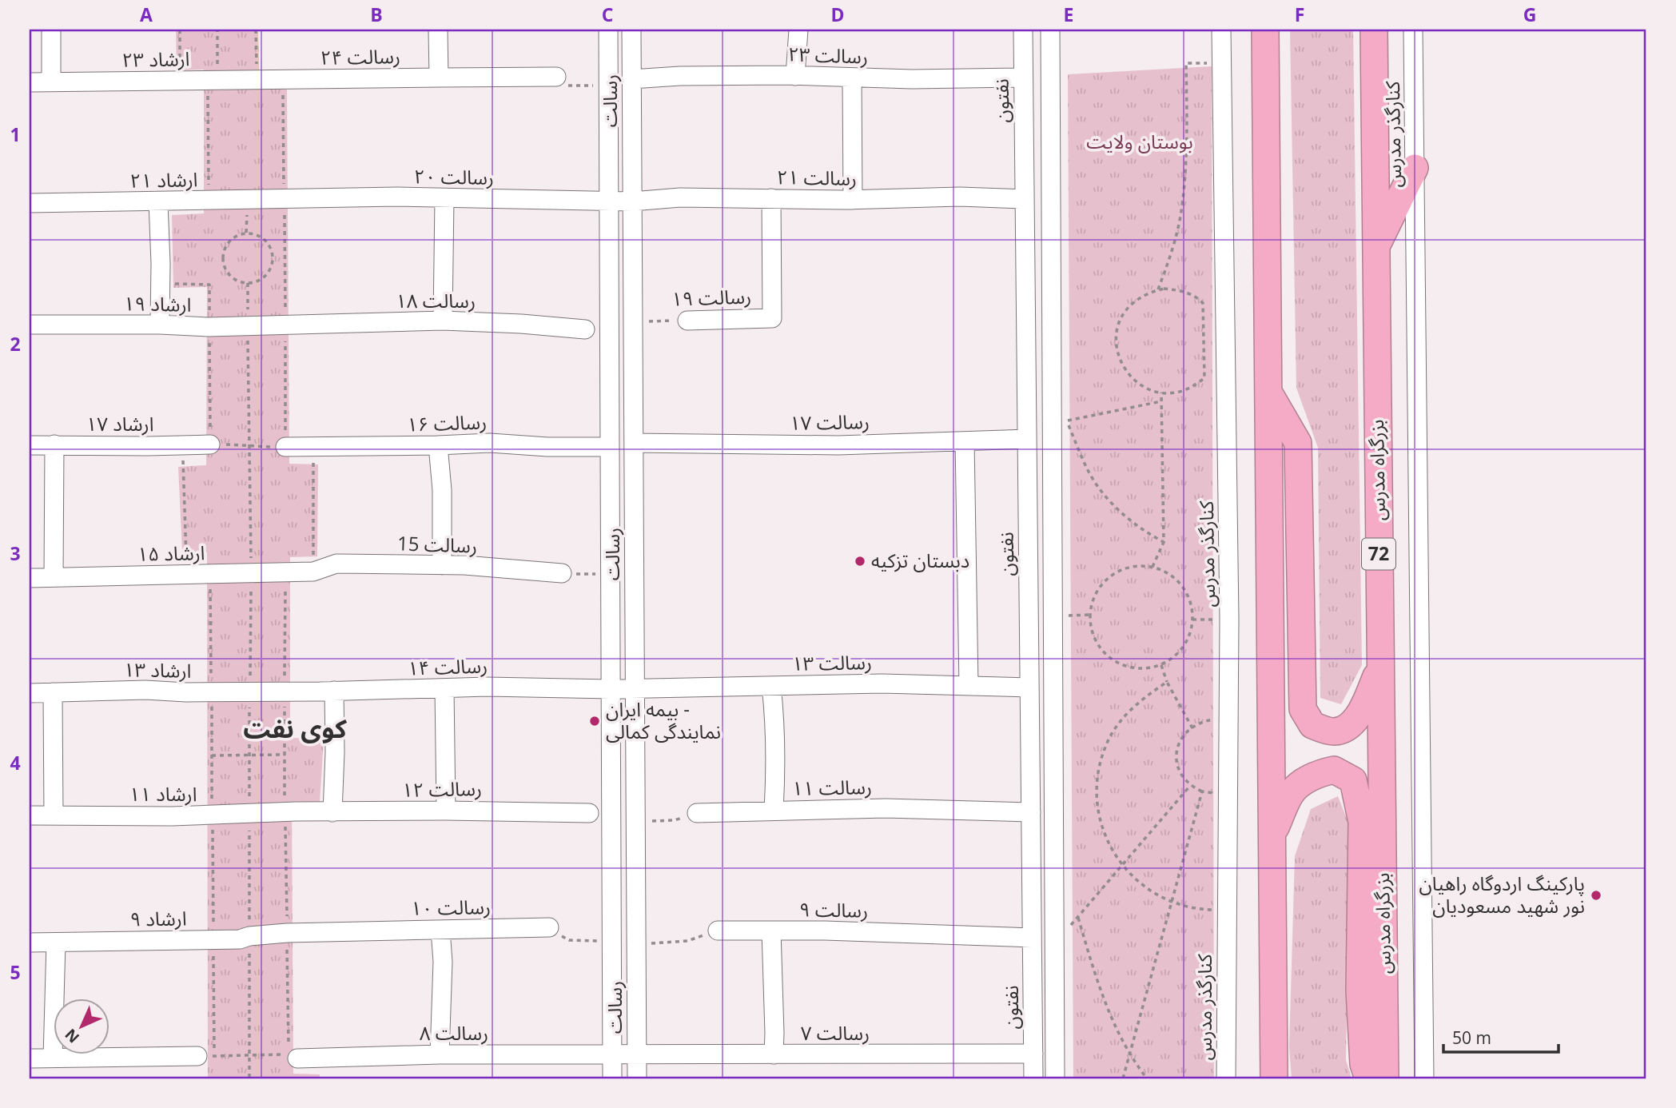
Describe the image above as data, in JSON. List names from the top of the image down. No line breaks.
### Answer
{"streets":{"highway":["بزرگراه مدرس","72"],"street":["رسالت ۲۳","رسالت ۲۴","ارشاد ۲۳","رسالت","نفتون","کنارگذر مدرس","رسالت ٢٠","رسالت ۲۱","ارشاد ۲۱","رسالت ۱۹","رسالت ۱۸","ارشاد ۱۹","رسالت ۱۷","رسالت ۱۶","ارشاد ۱۷","رسالت 15","ارشاد ۱۵","رسالت ۱۳","رسالت ۱۴","ارشاد ۱۳","رسالت ۱۱","رسالت ۱۲","ارشاد ۱۱","رسالت ۱۰","رسالت ۹","ارشاد ۹","رسالت ۸","رسالت ۷"]},"crossings":[["رسالت ۲۳","رسالت"],["رسالت ۲۳","نفتون"],["رسالت ۲۴","ارشاد ۲۳"],["رسالت","رسالت ٢٠"],["رسالت","رسالت ۲۱"],["رسالت","رسالت ۱۹"],["رسالت","رسالت ۱۷"],["رسالت","رسالت ۱۶"],["رسالت","رسالت ۱۳"],["رسالت","رسالت ۱۴"],["رسالت","رسالت ۸"],["رسالت","رسالت ۷"],["نفتون","رسالت ۲۱"],["نفتون","رسالت ۱۷"],["نفتون","رسالت ۱۳"],["نفتون","رسالت ۱۱"],["نفتون","رسالت ۹"],["نفتون","رسالت ۷"],["رسالت ٢٠","رسالت ۲۱"],["رسالت ٢٠","ارشاد ۲۱"],["رسالت ۲۱","رسالت ۱۹"],["رسالت ۱۸","ارشاد ۱۹"],["رسالت 15","ارشاد ۱۵"],["رسالت ۱۳","رسالت ۱۴"],["رسالت ۱۴","ارشاد ۱۳"],["رسالت ۱۲","ارشاد ۱۱"],["رسالت ۱۰","ارشاد ۹"],["رسالت ۸","رسالت ۷"]],"districts":["کوی نفت"],"parks":["بوستان ولایت"],"places":["دبستان تزکیه","بیمه ایران - نمایندگى کمالى","پارکینگ اردوگاه راهیان نور شهید مسعودیان"],"scale_bar":"50 m","north":"bottom left","grid":{"columns":["A","B","C","D","E","F","G"],"rows":["1","2","3","4","5"]}}
